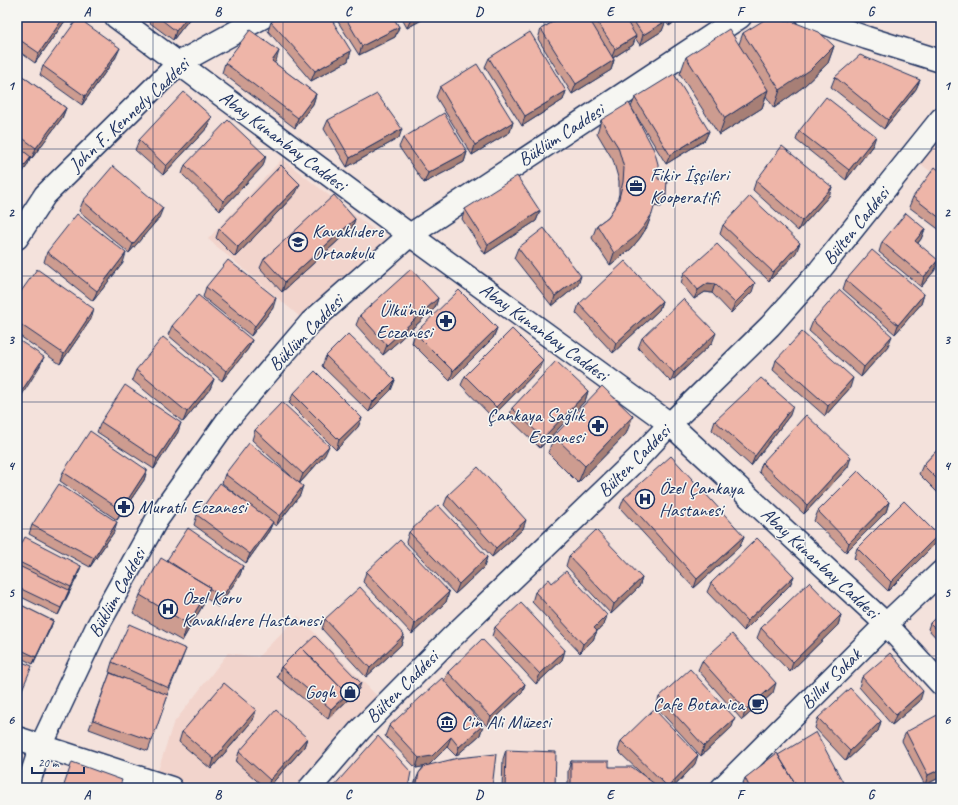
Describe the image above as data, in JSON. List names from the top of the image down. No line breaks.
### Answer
{"streets":{"street":["John F. Kennedy Caddesi","Büklüm Caddesi","Abay Kunanbay Caddesi","Bülten Caddesi","Billur Sokak"]},"crossings":[["John F. Kennedy Caddesi","Abay Kunanbay Caddesi"],["Büklüm Caddesi","Abay Kunanbay Caddesi"],["Abay Kunanbay Caddesi","Bülten Caddesi"],["Abay Kunanbay Caddesi","Billur Sokak"]],"places":{"office":["Fikir İşçileri Kooperatifi"],"school or university":["Kavaklıdere Ortaokulu"],"pharmacy":["Ülkü'nün Eczanesi","Çankaya Sağlık Eczanesi","Muratlı Eczanesi"],"hospital":["Özel Çankaya Hastanesi","Özel Koru Kavaklıdere Hastanesi"],"shop":["Gogh"],"cafe":["Cafe Botanica"],"museum":["Cin Ali Müzesi"]},"scale_bar":"20 m","grid":{"columns":["A","B","C","D","E","F","G"],"rows":["1","2","3","4","5","6"]}}
